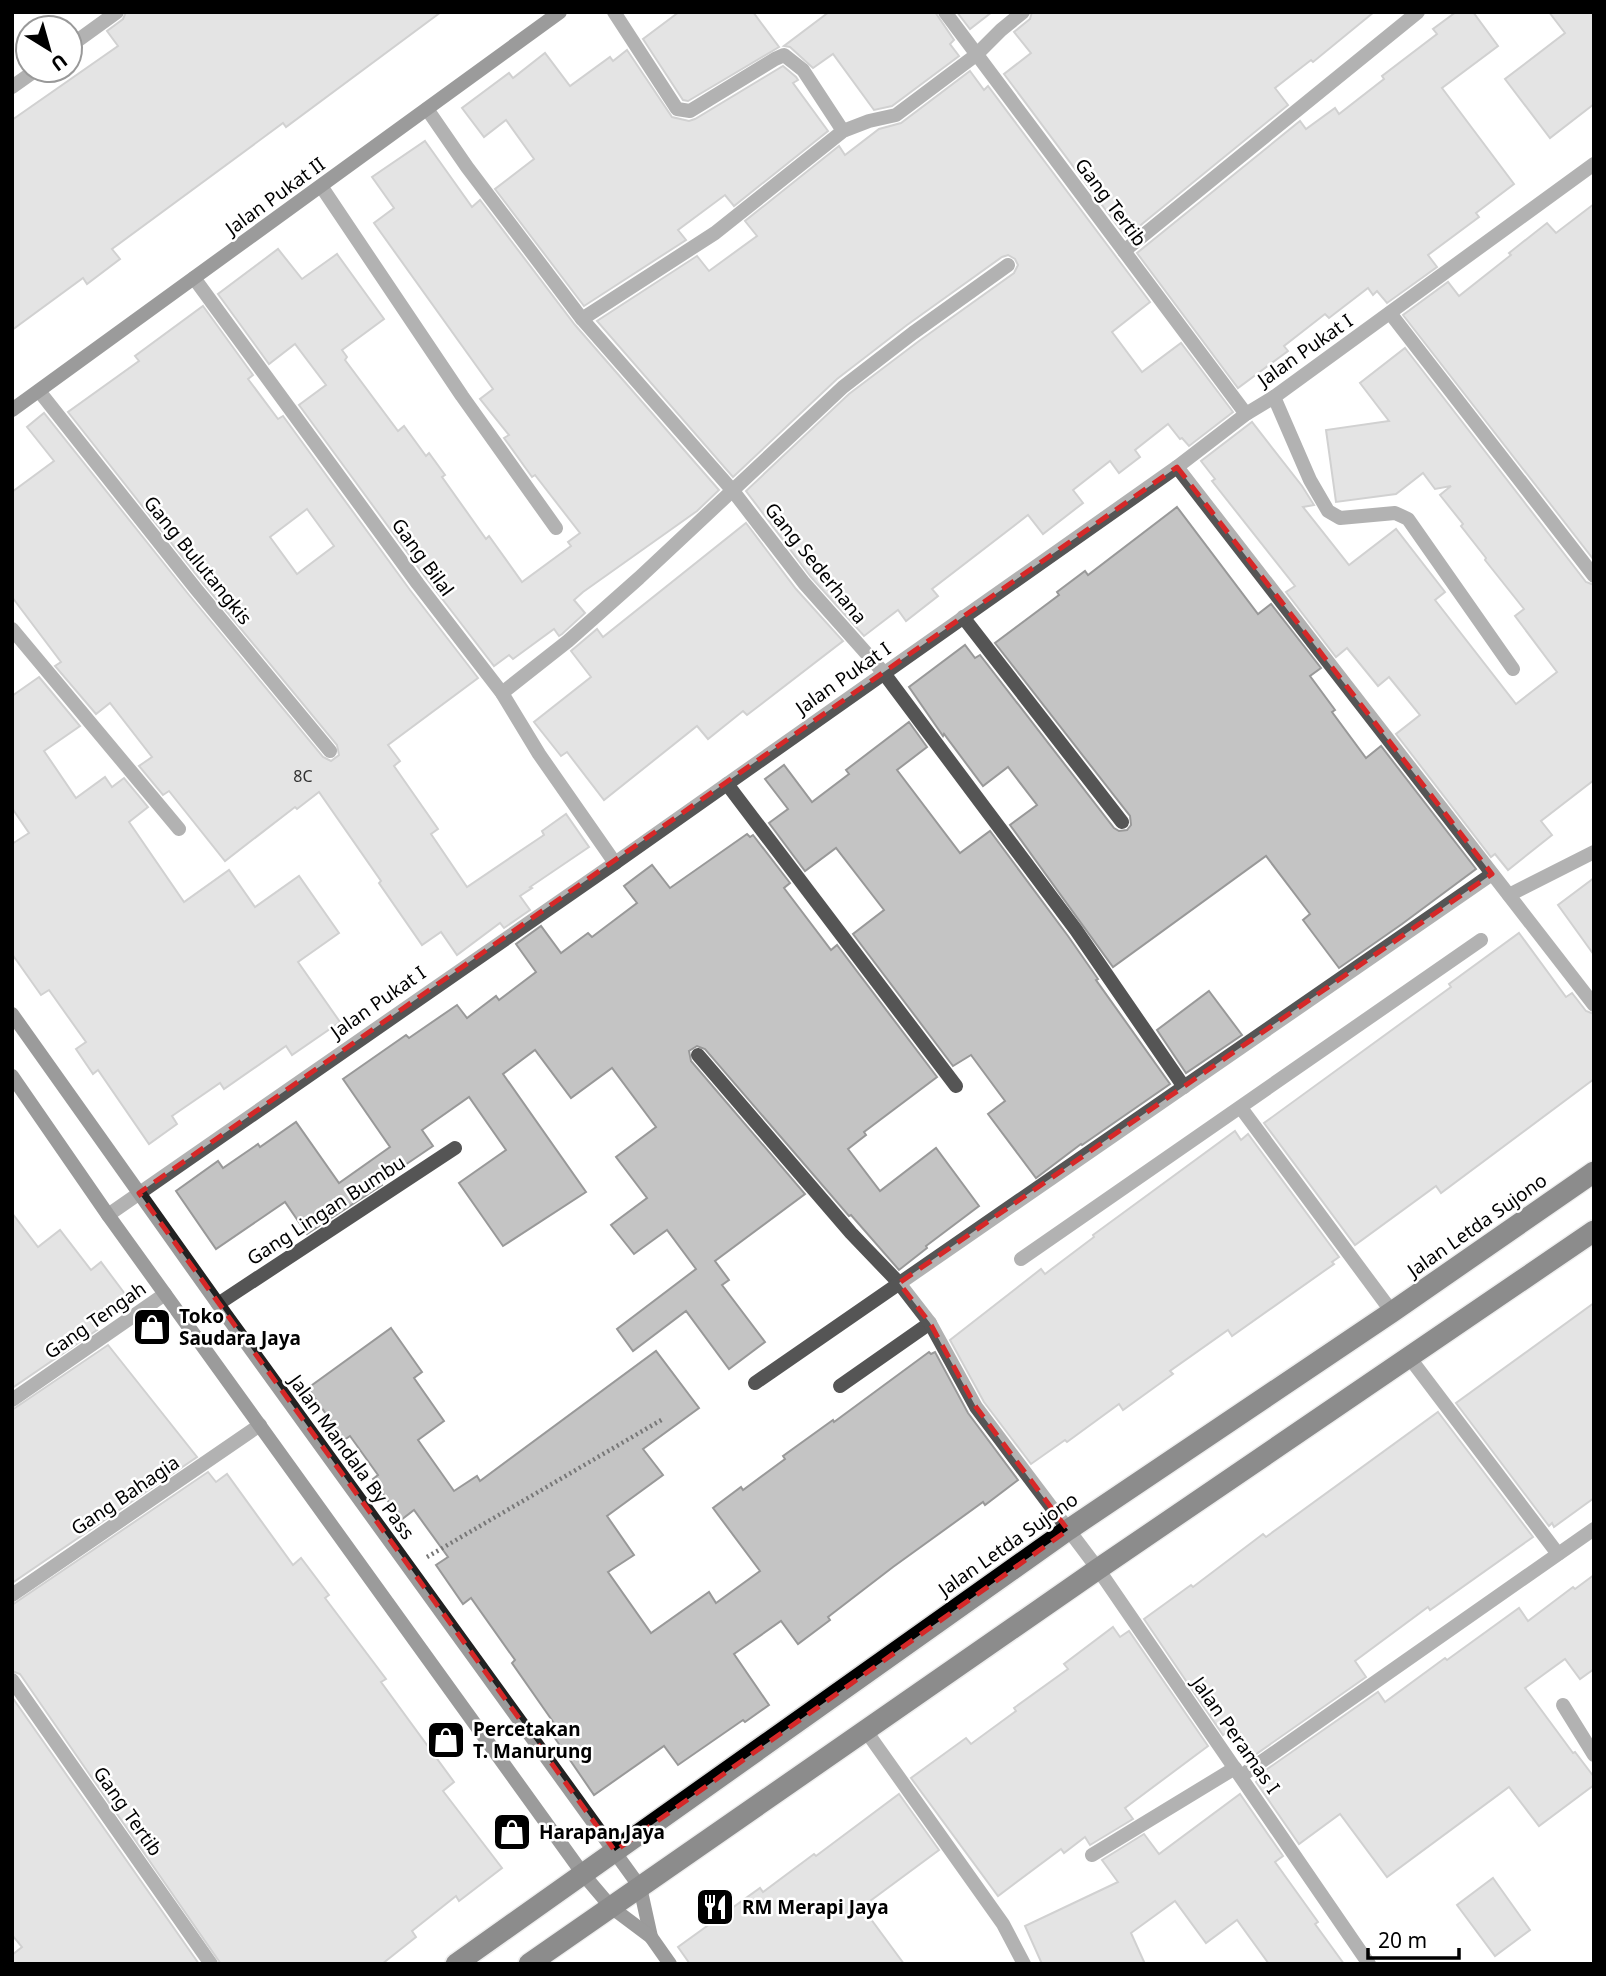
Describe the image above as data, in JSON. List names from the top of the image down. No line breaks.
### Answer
{"streets":{"highway":["Jalan Letda Sujono"],"street":["Jalan Pukat II","Gang Tertib","Jalan Pukat I","Gang Bilal","Gang Bulutangkis","Gang Sederhana","Gang Lingan Bumbu","Gang Tengah","Jalan Mandala By Pass","Gang Bahagia","Jalan Peramas I"]},"crossings":[["Jalan Pukat II","Gang Bilal"],["Jalan Pukat II","Gang Bulutangkis"],["Jalan Pukat II","Gang Sederhana"],["Gang Tertib","Jalan Pukat I"],["Jalan Pukat I","Gang Bilal"],["Jalan Pukat I","Gang Sederhana"],["Jalan Pukat I","Jalan Mandala By Pass"],["Gang Lingan Bumbu","Jalan Mandala By Pass"],["Jalan Letda Sujono","Jalan Mandala By Pass"],["Jalan Letda Sujono","Jalan Peramas I"]],"places":{"shop":["Toko Saudara Jaya","Percetakan T. Manurung","Harapan Jaya"],"restaurant":["RM Merapi Jaya"]},"house_numbers":["8C"],"scale_bar":"20 m","north":"bottom right"}
